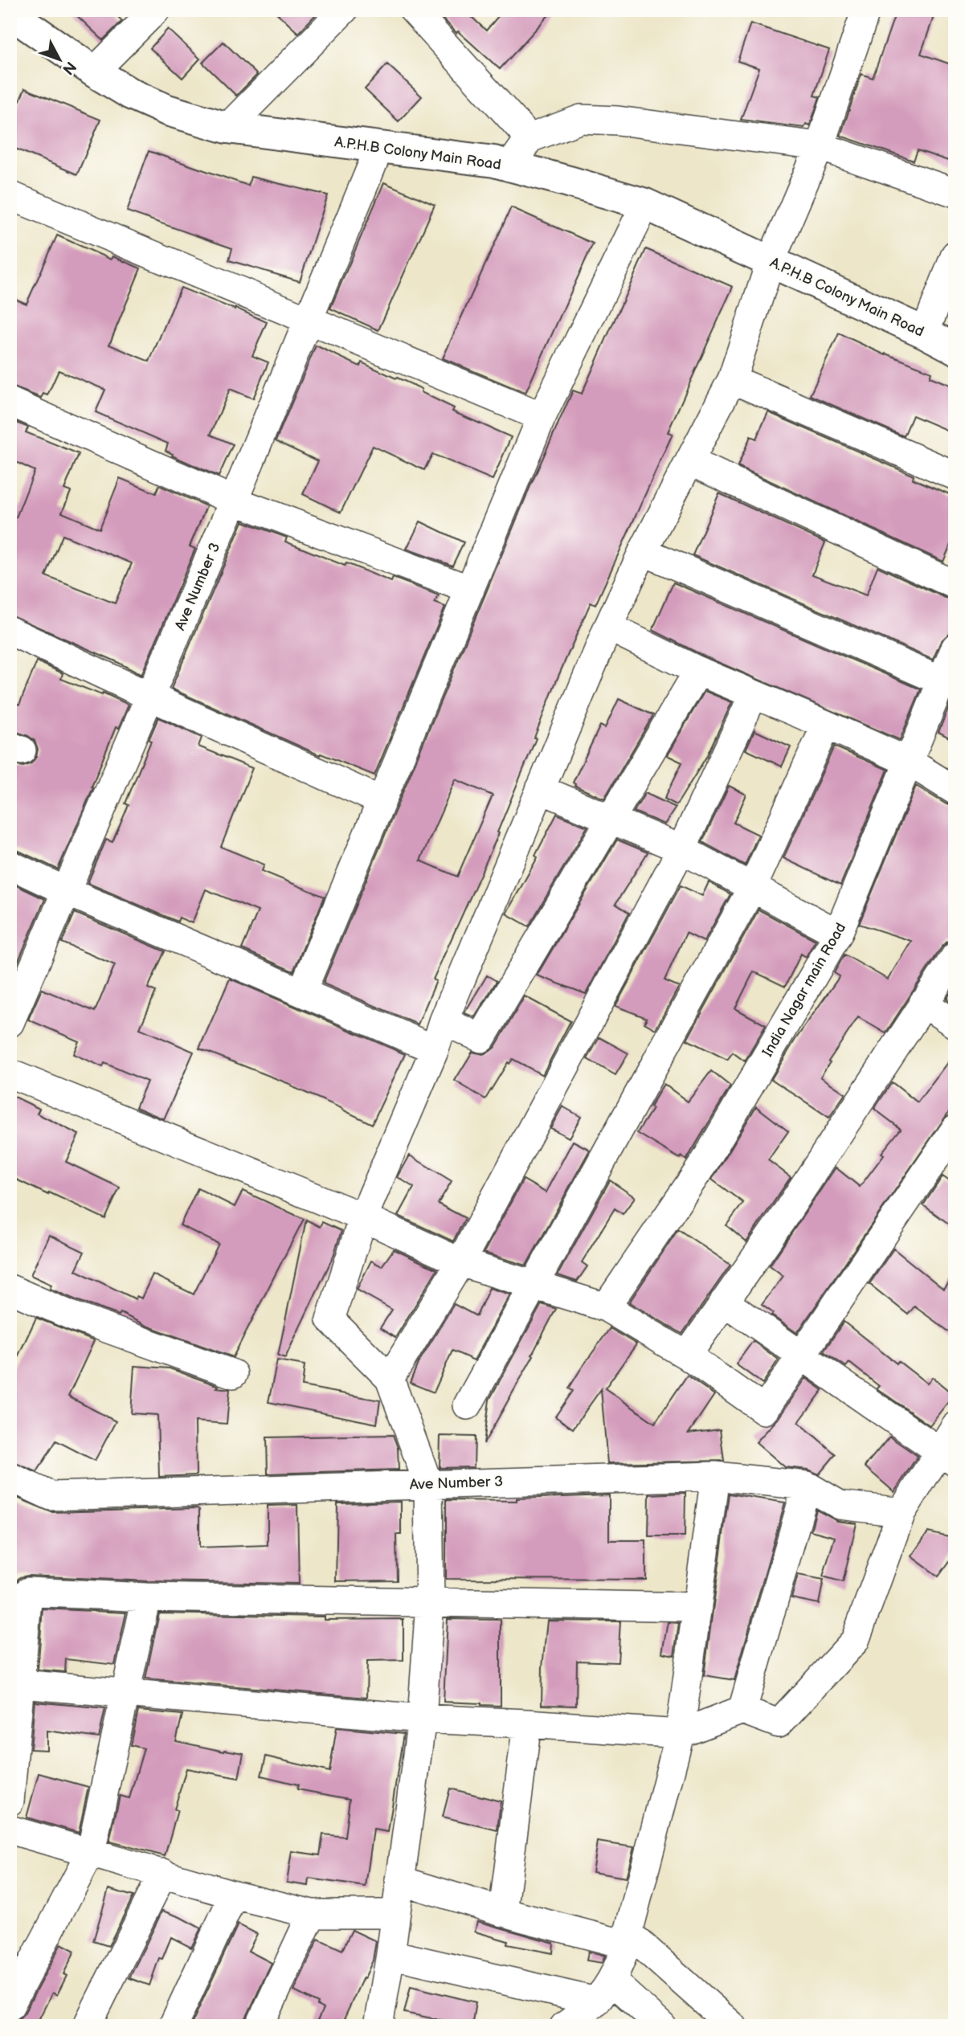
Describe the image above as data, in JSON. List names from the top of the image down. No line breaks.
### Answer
{"streets":{"street":["A.P.H.B Colony Main Road","Ave Number 3","India Nagar main Road"]},"crossings":[["A.P.H.B Colony Main Road","Ave Number 3"]],"north":"bottom right"}
